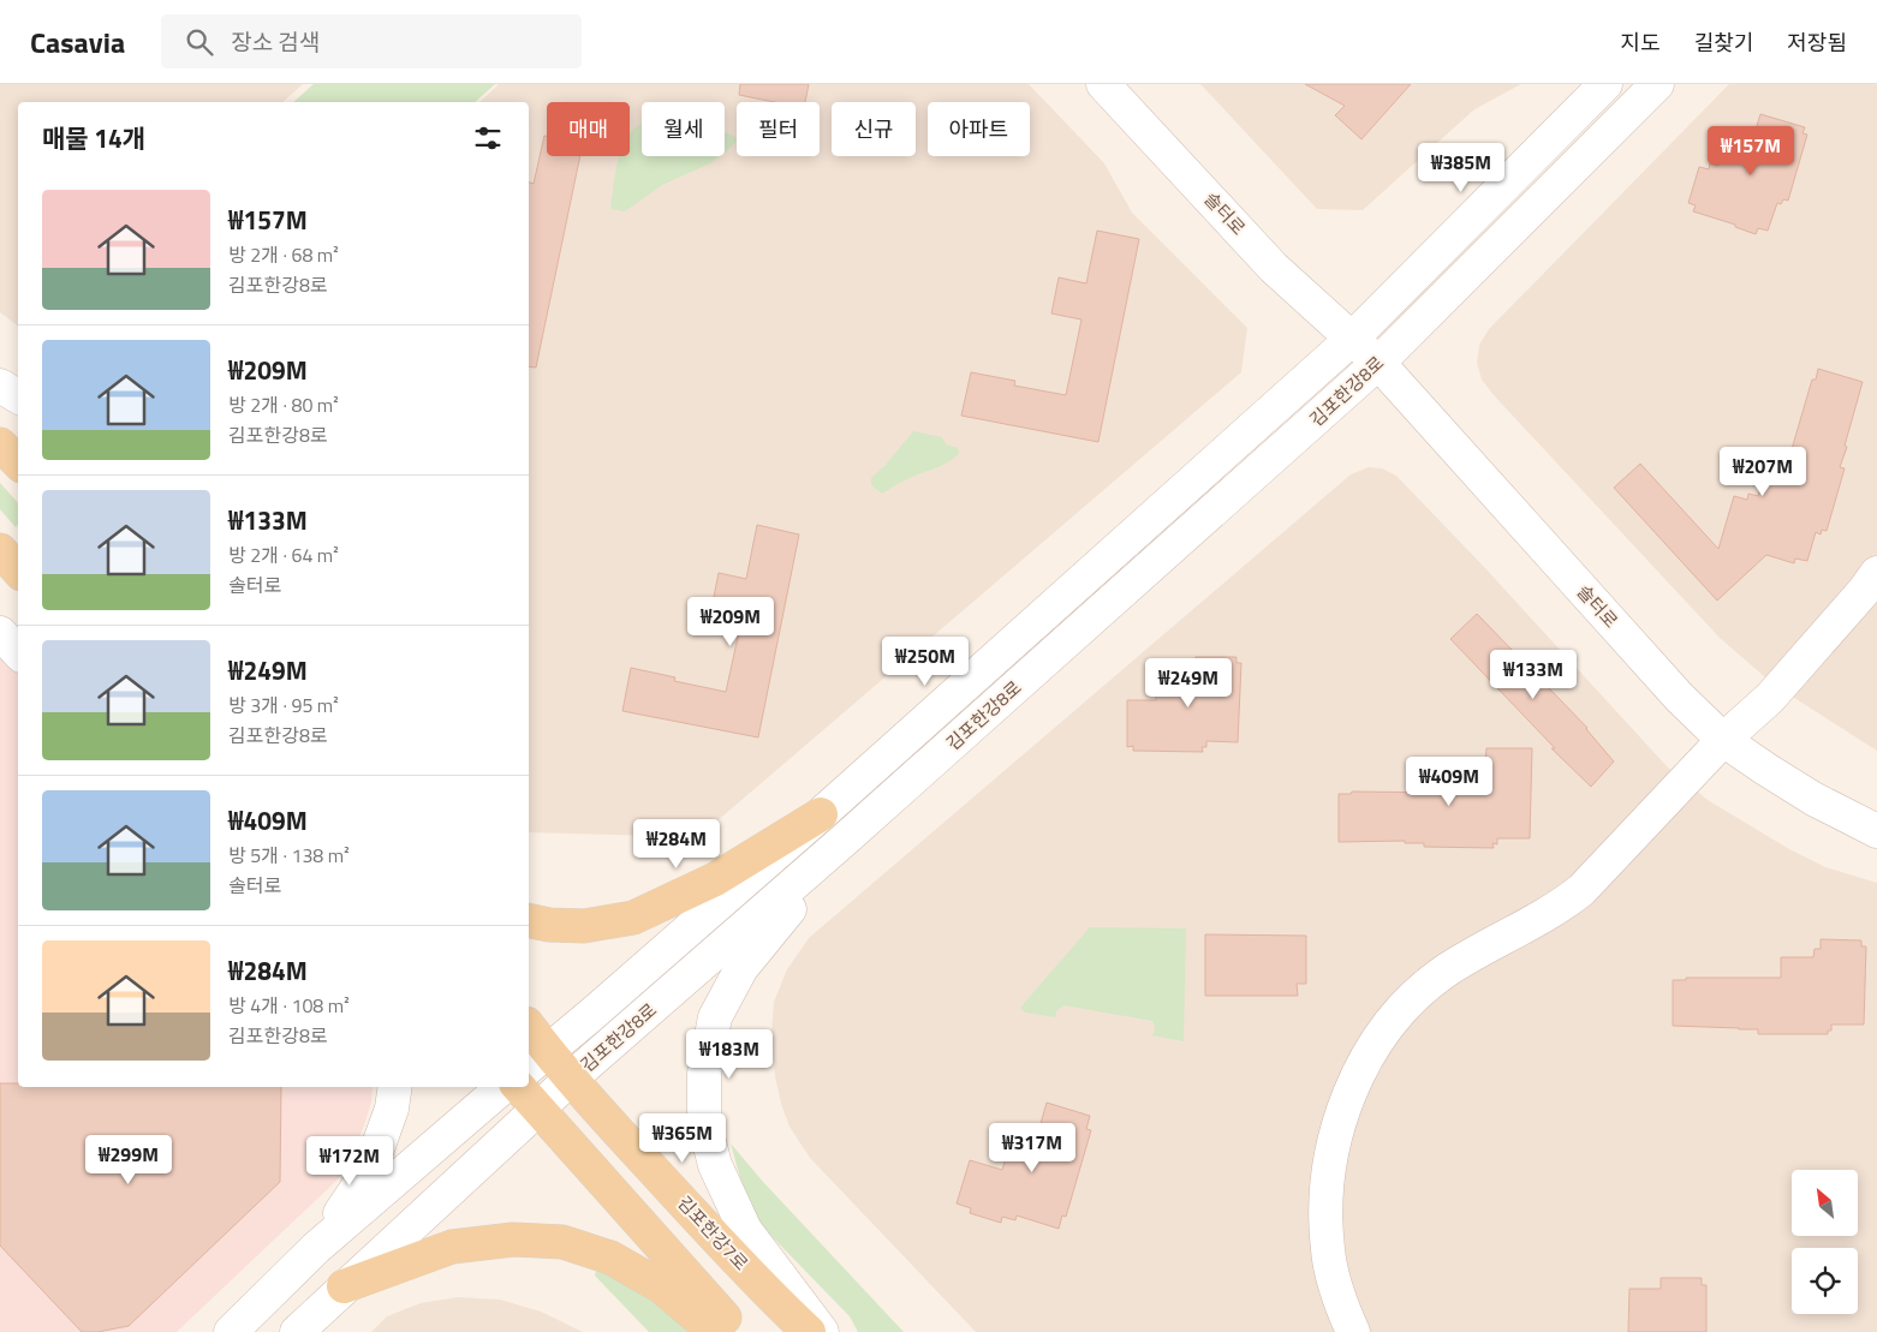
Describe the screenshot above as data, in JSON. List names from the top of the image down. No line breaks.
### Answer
{"streets":{"main road":["김포한강7로"],"street":["솔터로","김포한강8로"]},"crossings":[["솔터로","김포한강8로"],["김포한강8로","김포한강7로"]],"north":"top left","page":{"header":"Casavia","search":"장소 검색","nav":["지도","길찾기","저장됨"],"chip":["매매","월세","필터","신규","아파트"],"heading":"매물 14개","price":["₩157M","₩385M","₩207M","₩209M","₩250M","₩133M","₩249M","₩409M","₩284M","₩183M","₩365M","₩317M","₩299M","₩172M"],"list":[{"name":"₩157M","note":"방 2개 · 68 m² · 김포한강8로"},{"name":"₩209M","note":"방 2개 · 80 m² · 김포한강8로"},{"name":"₩133M","note":"방 2개 · 64 m² · 솔터로"},{"name":"₩249M","note":"방 3개 · 95 m² · 김포한강8로"},{"name":"₩409M","note":"방 5개 · 138 m² · 솔터로"},{"name":"₩284M","note":"방 4개 · 108 m² · 김포한강8로"}]}}
